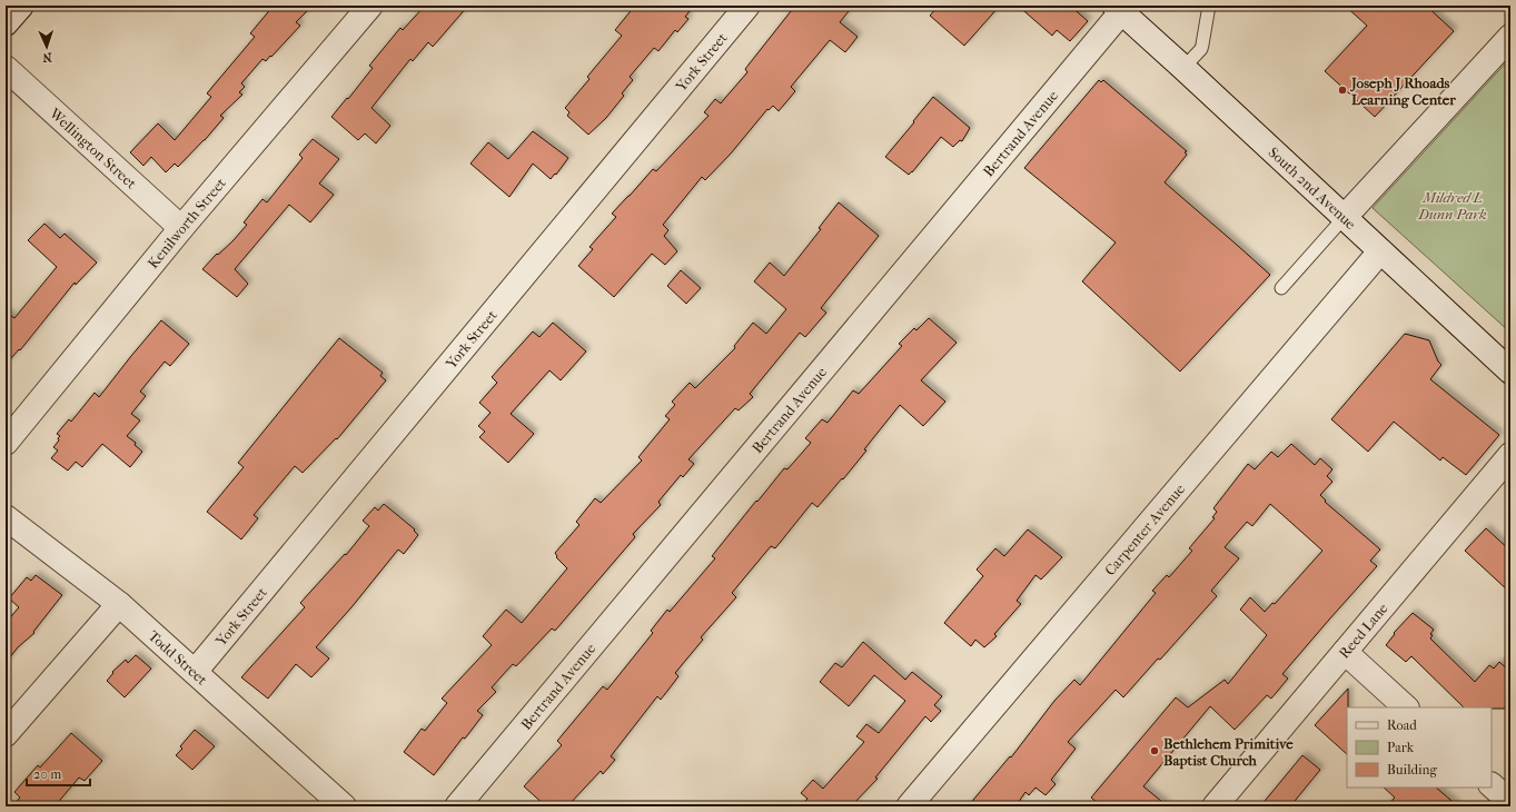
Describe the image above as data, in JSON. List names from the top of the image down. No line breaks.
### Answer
{"streets":{"street":["York Street","Bertrand Avenue","Wellington Street","South 2nd Avenue","Kenilworth Street","Carpenter Avenue","Reed Lane","Todd Street"]},"crossings":[["York Street","Todd Street"],["Bertrand Avenue","South 2nd Avenue"],["Wellington Street","Kenilworth Street"],["South 2nd Avenue","Carpenter Avenue"]],"parks":["Mildred L Dunn Park"],"places":["Joseph J Rhoads Learning Center","Bethlehem Primitive Baptist Church"],"legend":["Road","Park","Building"],"scale_bar":"20 m","north":"bottom"}
